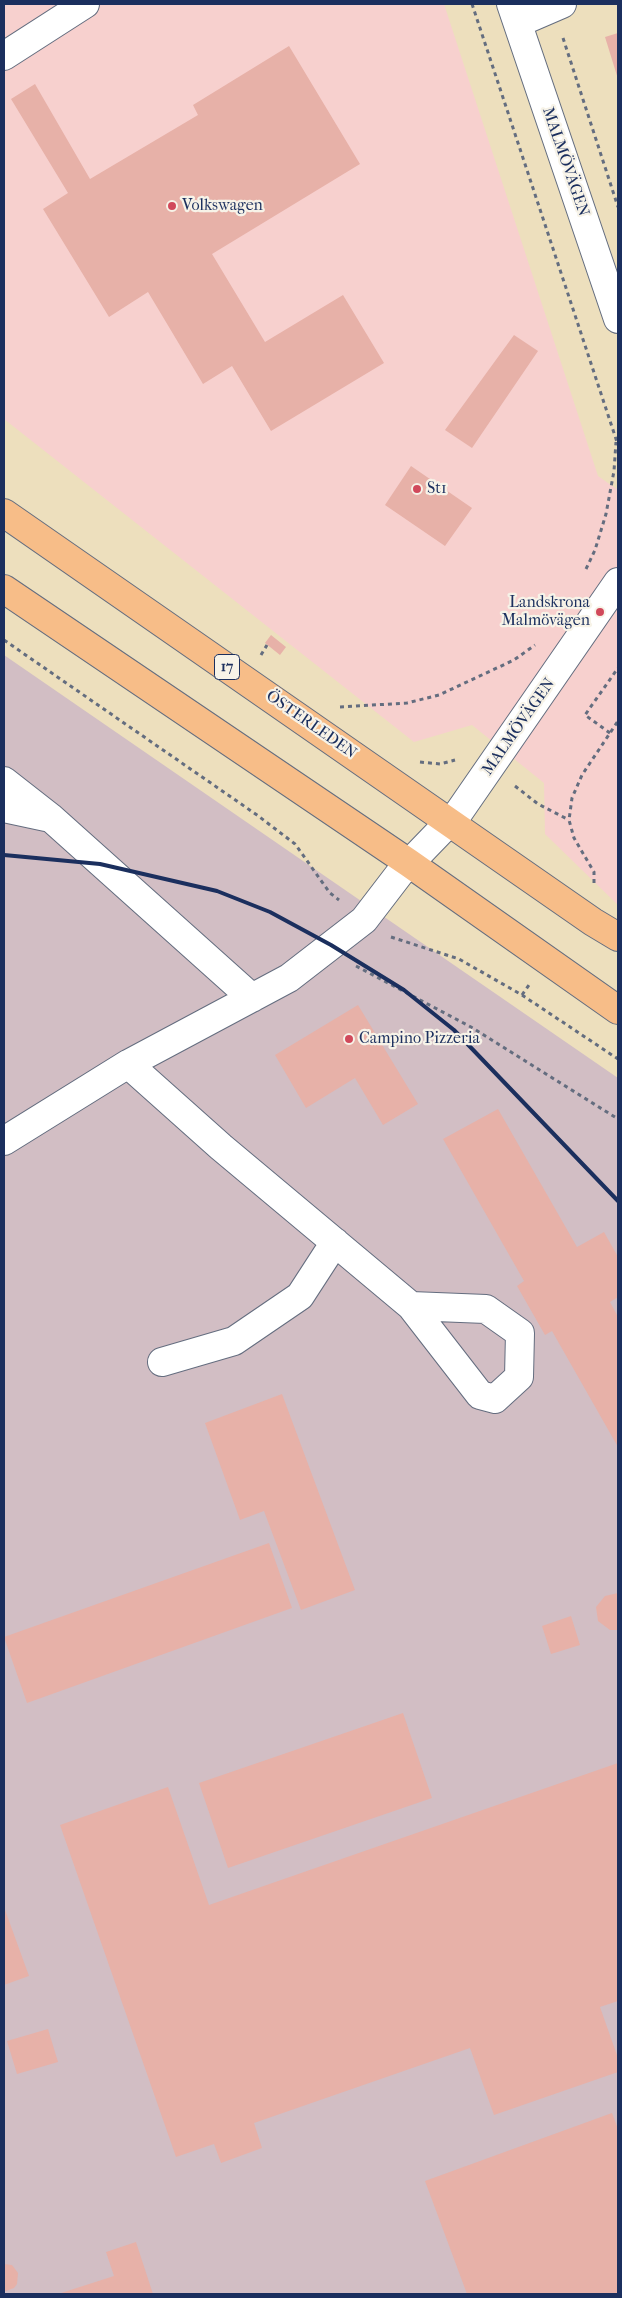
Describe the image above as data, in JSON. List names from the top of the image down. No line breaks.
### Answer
{"streets":{"main road":["17","ÖSTERLEDEN"],"street":["MALMÖVÄGEN"]},"crossings":[["MALMÖVÄGEN","ÖSTERLEDEN"]],"places":["Volkswagen","St1","Landskrona Malmövägen","Campino Pizzeria"]}
